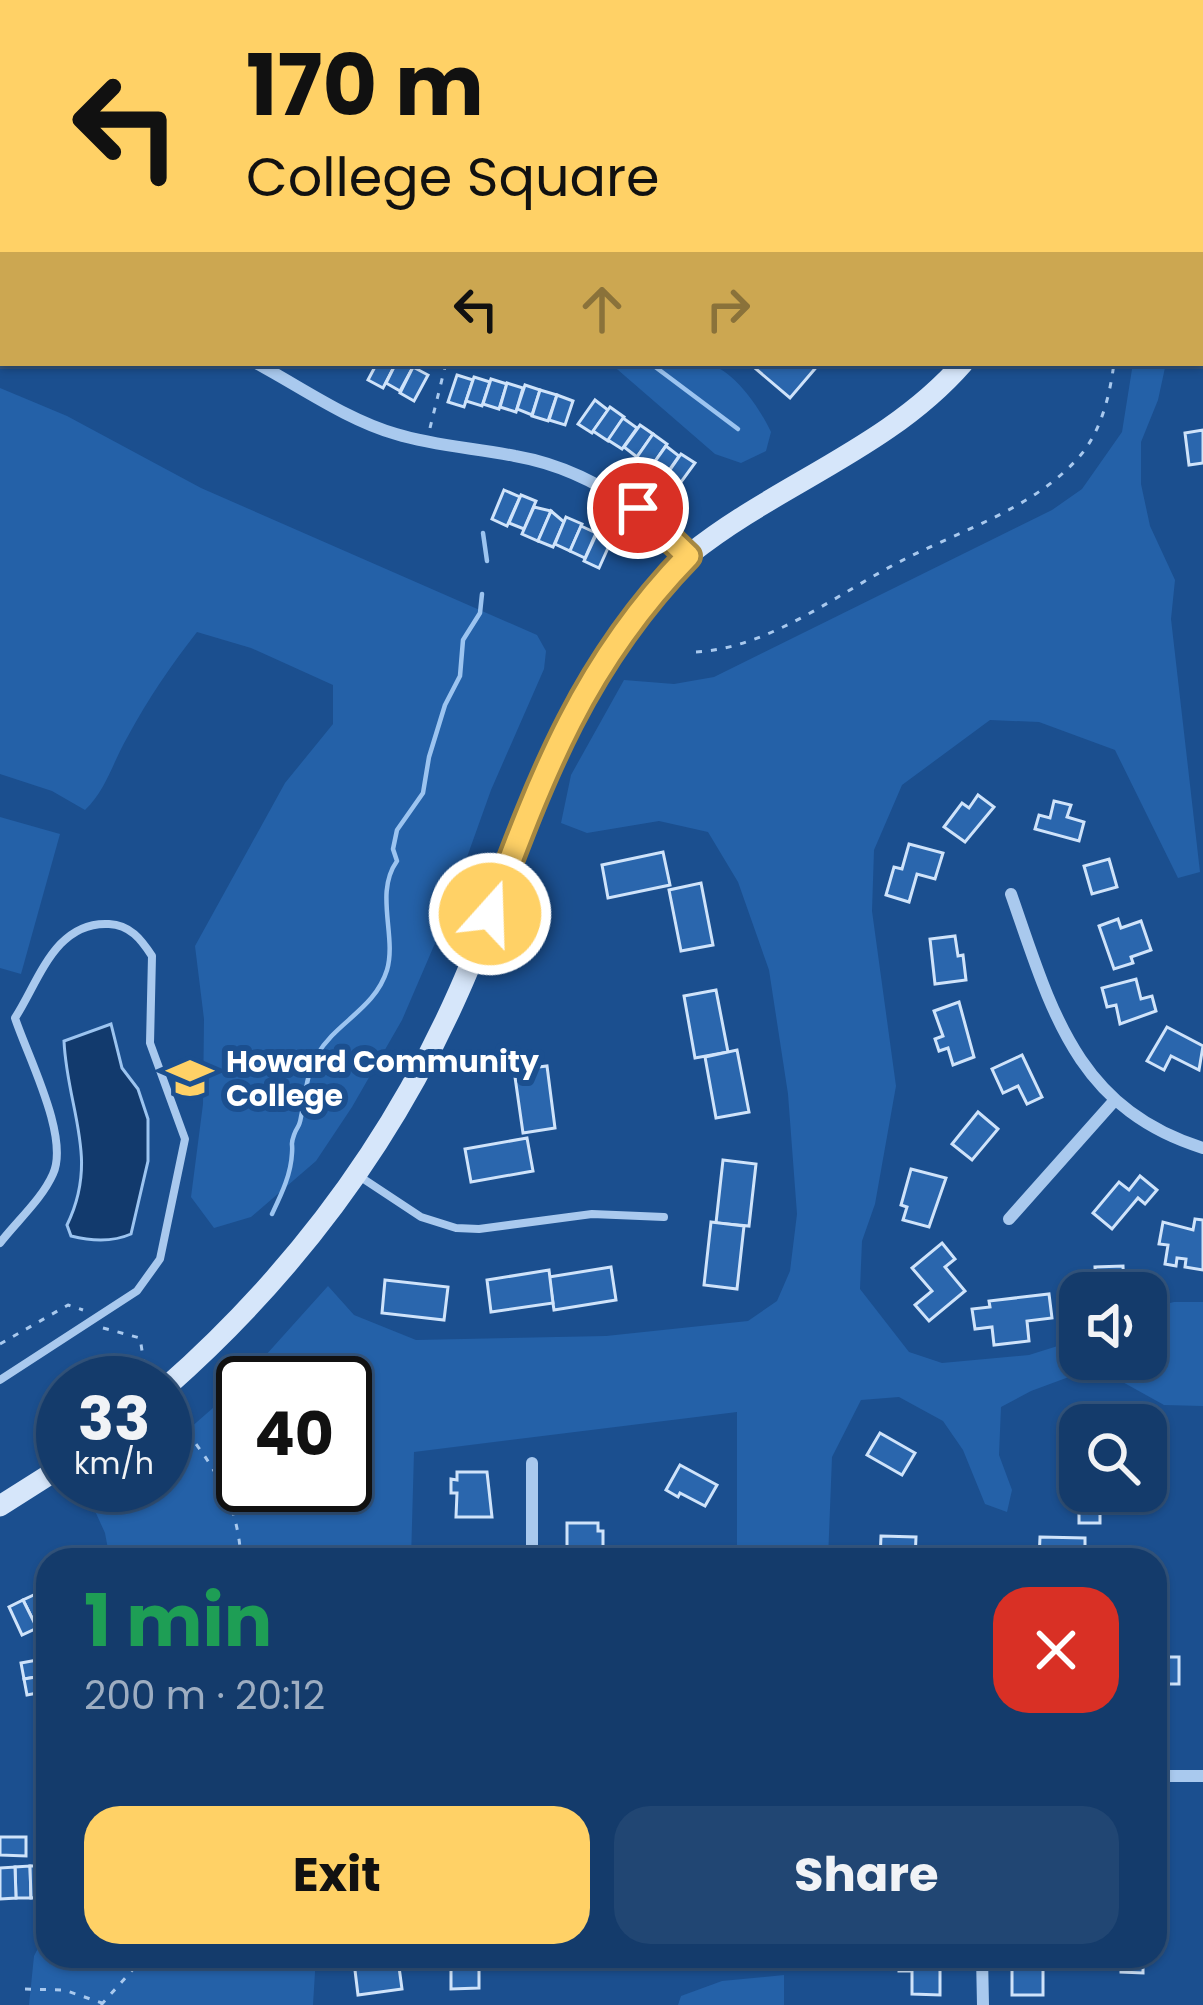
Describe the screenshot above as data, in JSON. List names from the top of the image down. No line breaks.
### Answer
{"places":{"school or university":["Howard Community College"]},"page":{"turn":["170 m","College Square"],"speed":"33 km/h","limit":"40","heading":["1 min","200 m · 20:12"],"buttons":["Exit","Share"]}}
